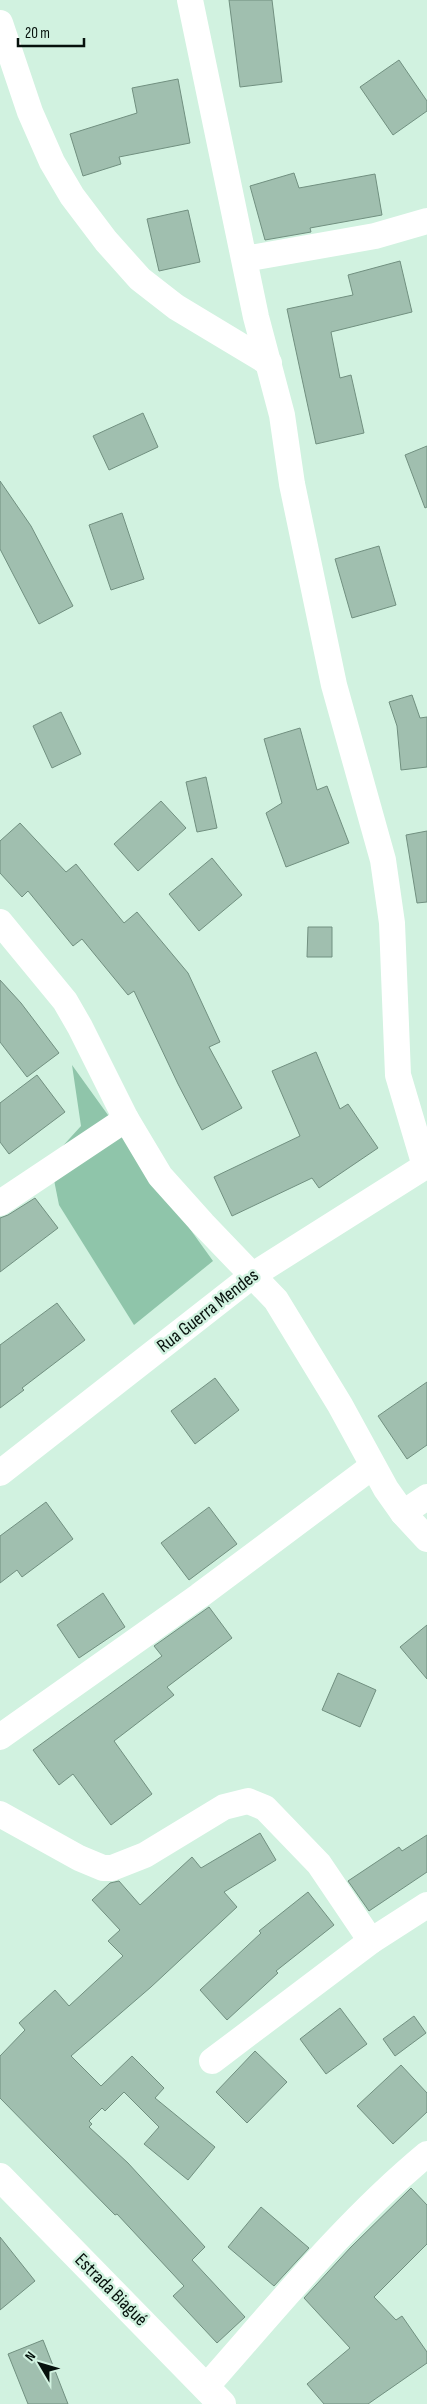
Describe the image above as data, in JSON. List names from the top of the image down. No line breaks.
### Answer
{"streets":{"main road":["Estrada Biagué"],"street":["Rua Guerra Mendes"]},"scale_bar":"20 m","north":"top left"}
